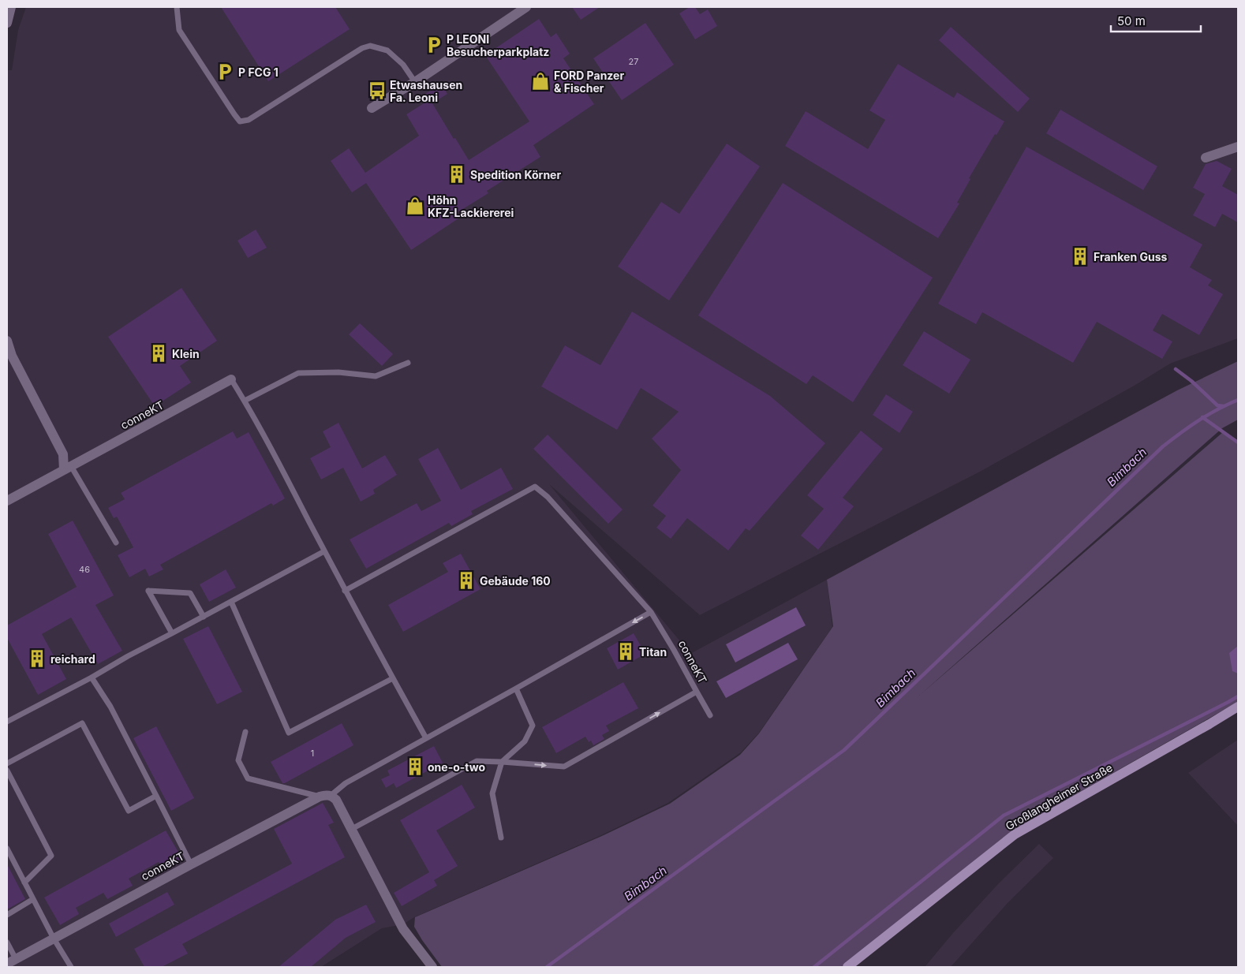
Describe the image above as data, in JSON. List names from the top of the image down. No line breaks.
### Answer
{"streets":{"main road":["Großlangheimer Straße"],"street":["conneKT"]},"water":["Bimbach"],"places":{"parking":["P LEONI Besucherparkplatz","P FCG 1"],"shop":["FORD Panzer & Fischer","Höhn KFZ-Lackiererei"],"bus stop":["Etwashausen Fa. Leoni"],"building":["Spedition Körner","Franken Guss","Klein","Gebäude 160","Titan","reichard","one-o-two"]},"house_numbers":["27","46","1"],"scale_bar":"50 m"}
